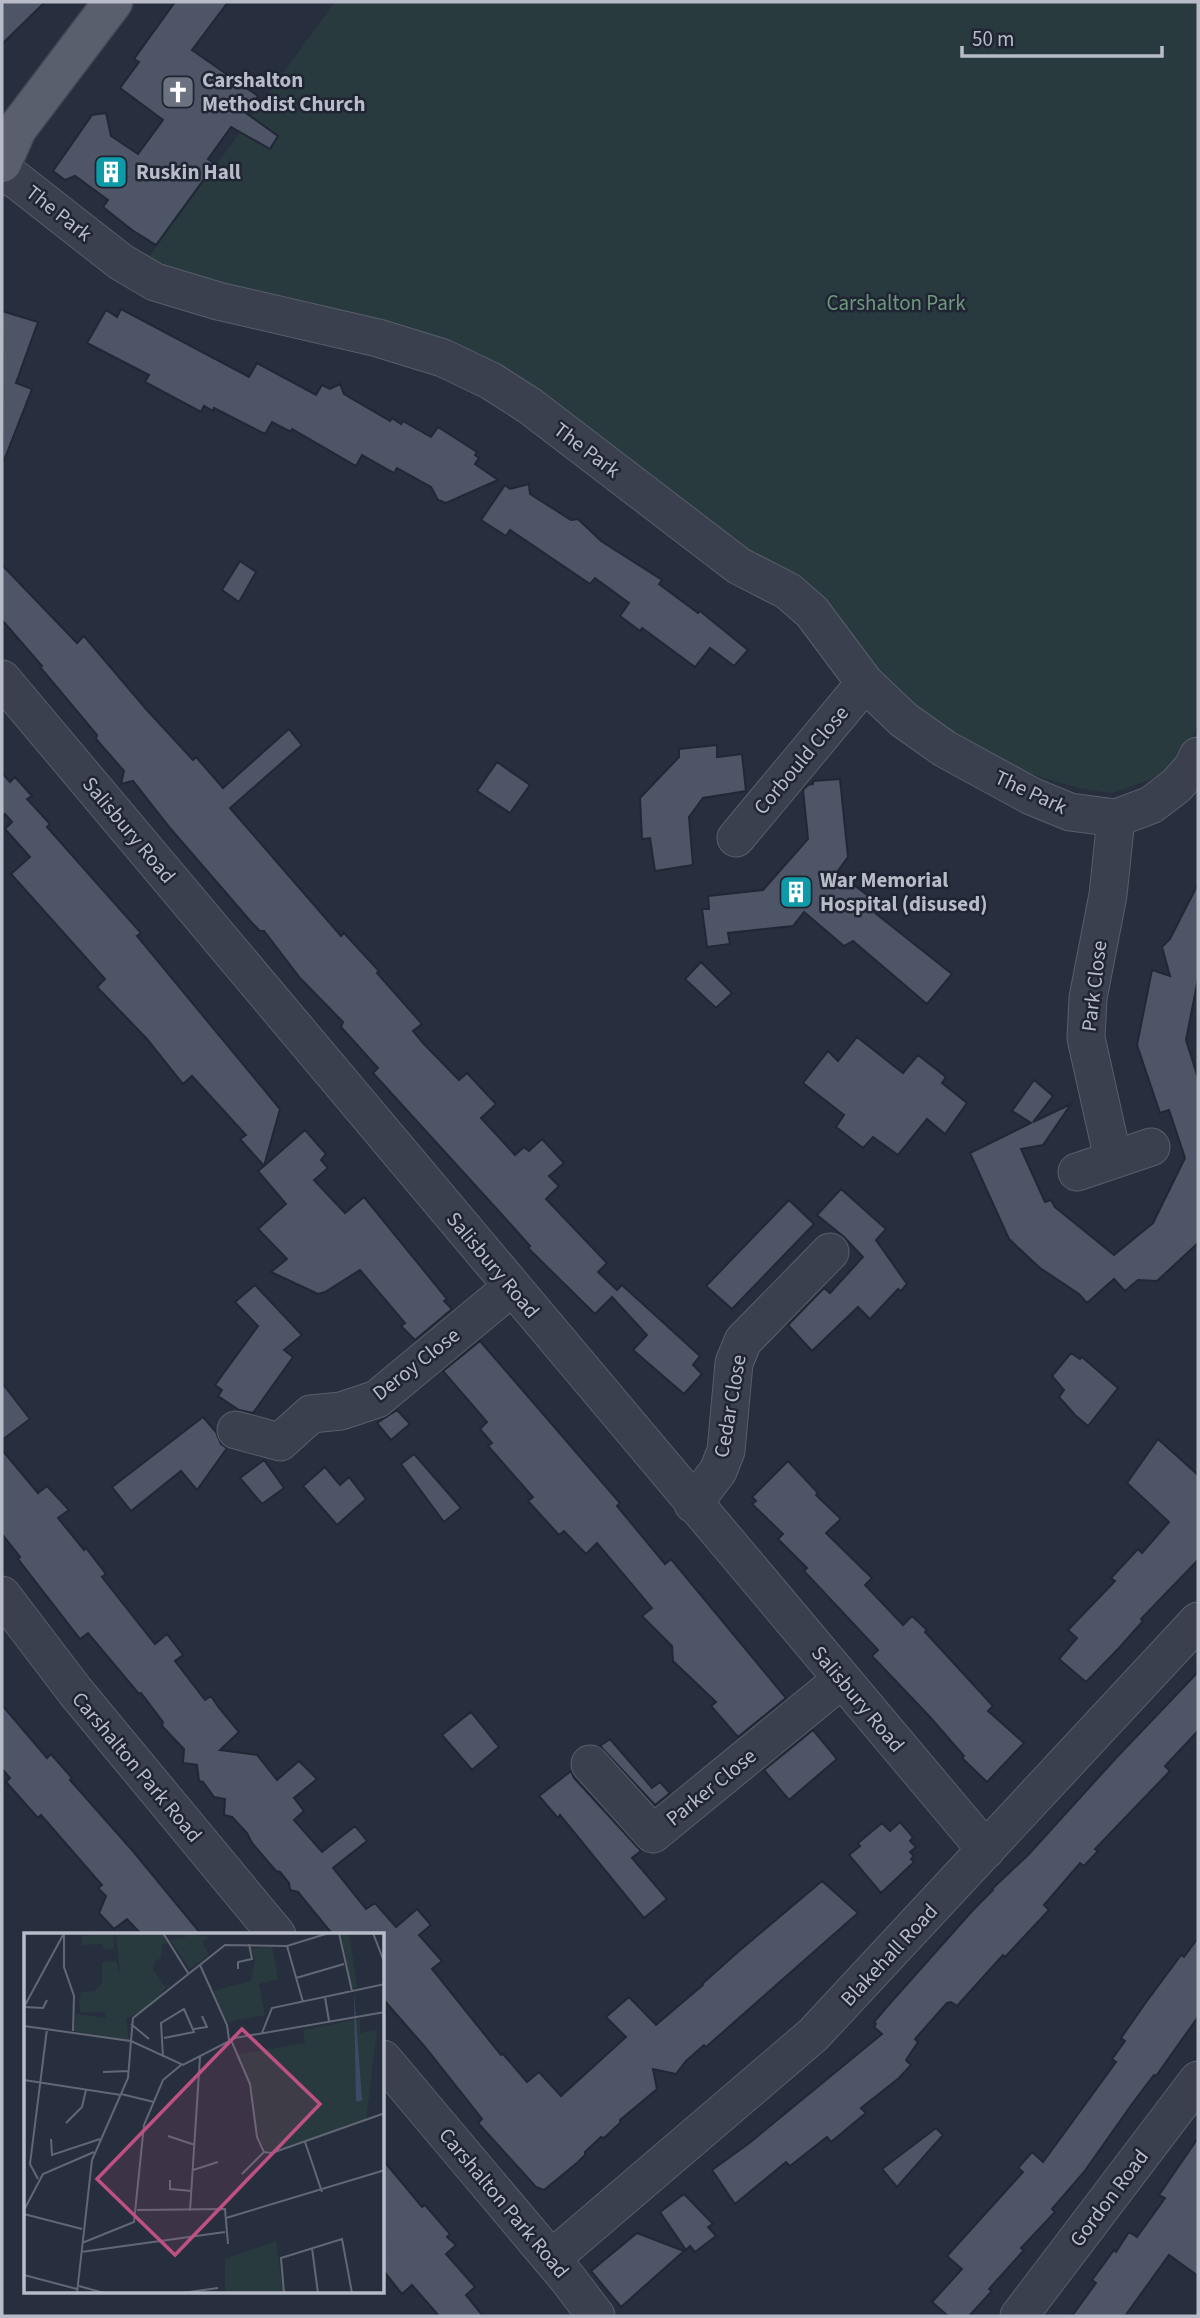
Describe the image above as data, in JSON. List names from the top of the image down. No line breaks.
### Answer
{"streets":{"street":["The Park","Corbould Close","Salisbury Road","Park Close","Deroy Close","Cedar Close","Carshalton Park Road","Parker Close","Blakehall Road","Gordon Road"]},"crossings":[["The Park","Corbould Close"],["The Park","Park Close"],["Salisbury Road","Deroy Close"],["Salisbury Road","Cedar Close"],["Salisbury Road","Parker Close"],["Salisbury Road","Blakehall Road"],["Carshalton Park Road","Blakehall Road"]],"parks":["Carshalton Park"],"places":{"church":["Carshalton Methodist Church"],"building":["Ruskin Hall","War Memorial Hospital (disused)"]},"scale_bar":"50 m"}
